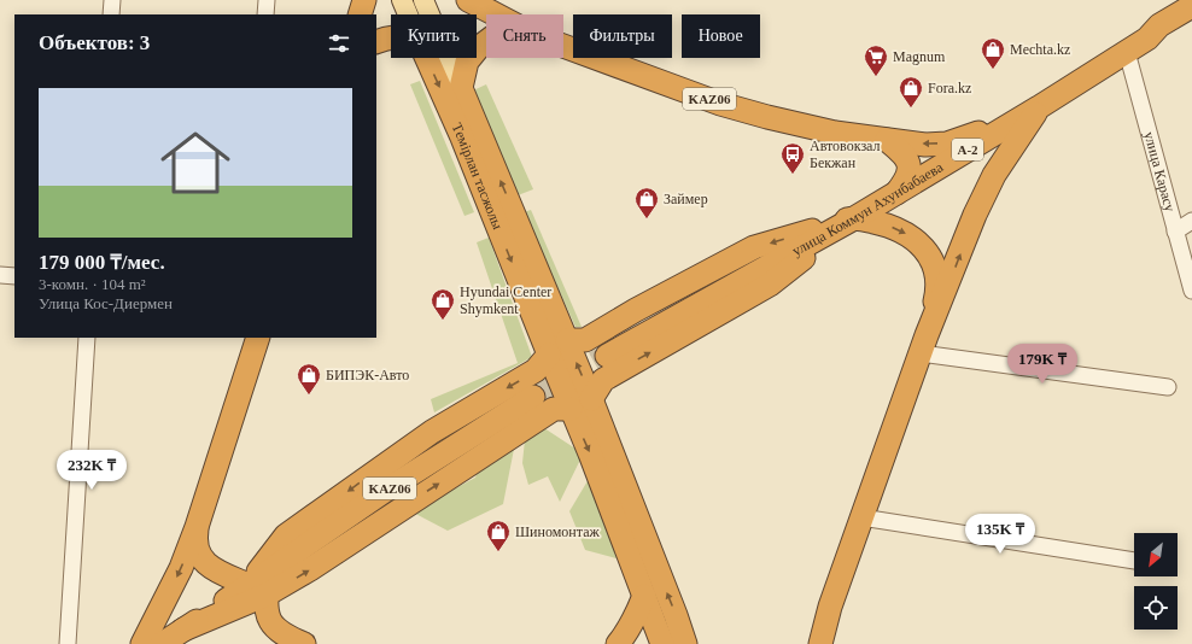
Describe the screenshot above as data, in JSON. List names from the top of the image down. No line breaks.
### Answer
{"streets":{"highway":["KАZ06","A-2","Темірлан тасжолы","улица Коммун Ахунбабаева"],"street":["улица Карасу"]},"crossings":[["KАZ06","Темірлан тасжолы"],["улица Карасу","улица Коммун Ахунбабаева"]],"places":{"shop":["Mechta.kz","Fora.kz","Займер","Hyundai Center Shymkent","БИПЭК-Авто","Шиномонтаж"],"supermarket":["Magnum"],"bus stop":["Автовокзал Бекжан"]},"north":"bottom left","page":{"chip":["Купить","Снять","Фильтры","Новое"],"heading":"Объектов: 3","list":[{"name":"179 000 ₸/мес.","note":"3-комн. · 104 m² · Улица Кос-Диермен"}],"price":["179K ₸","232K ₸","135K ₸"]}}
